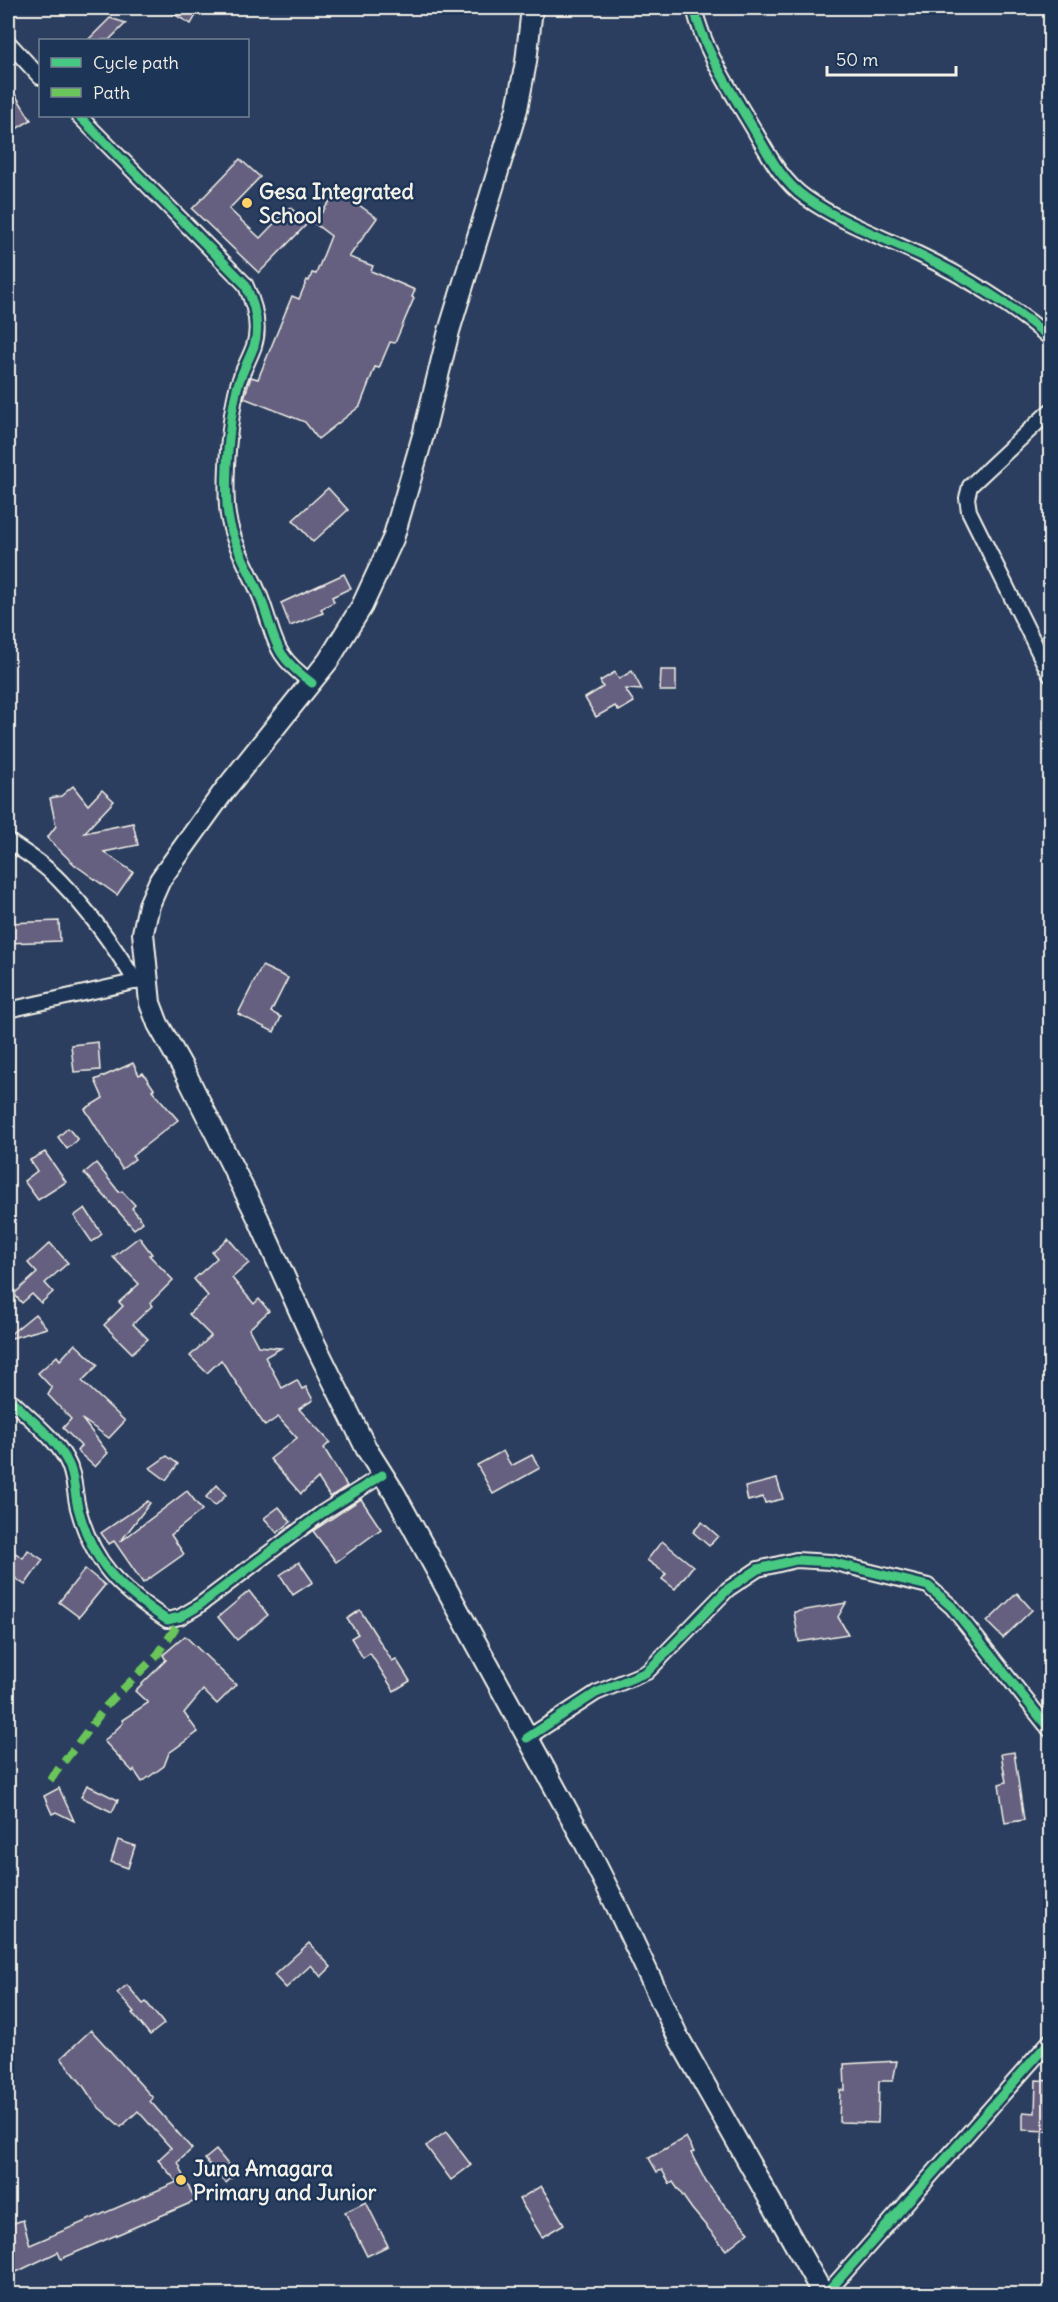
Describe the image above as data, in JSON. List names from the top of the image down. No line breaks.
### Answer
{"places":["Gesa Integrated School","Juna Amagara Primary and Junior"],"legend":["Cycle path","Path"],"scale_bar":"50 m"}
